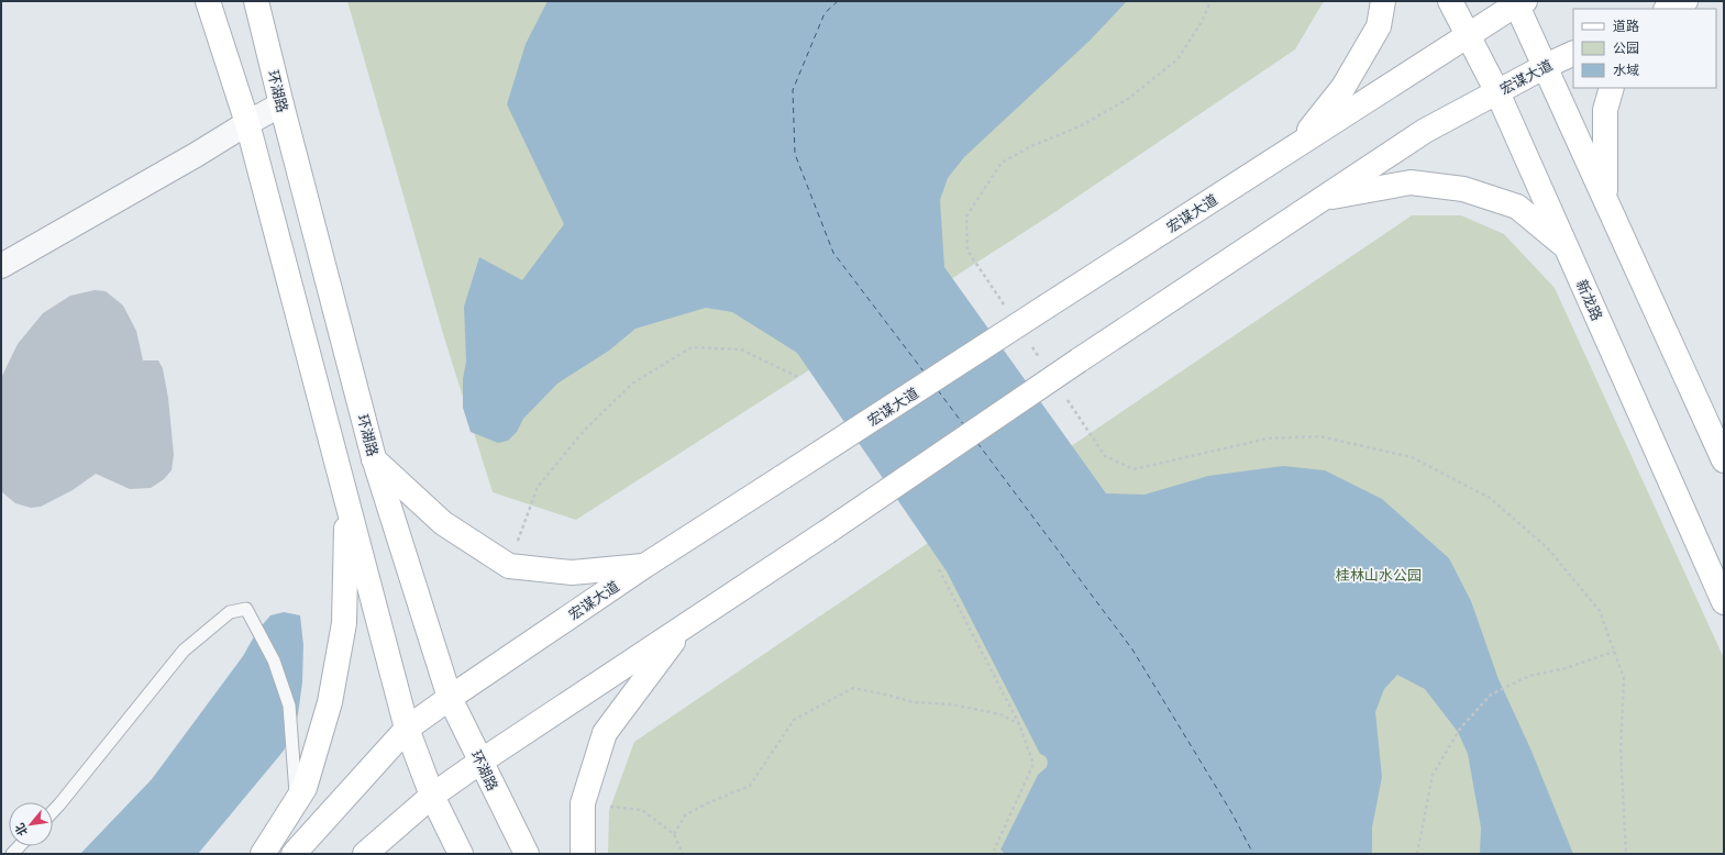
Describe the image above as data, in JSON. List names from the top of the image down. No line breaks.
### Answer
{"streets":{"main road":["宏谋大道","环湖路","新龙路"]},"crossings":[["宏谋大道","环湖路"],["宏谋大道","新龙路"]],"parks":["桂林山水公园"],"legend":["道路","公园","水域"],"north":"bottom left"}
